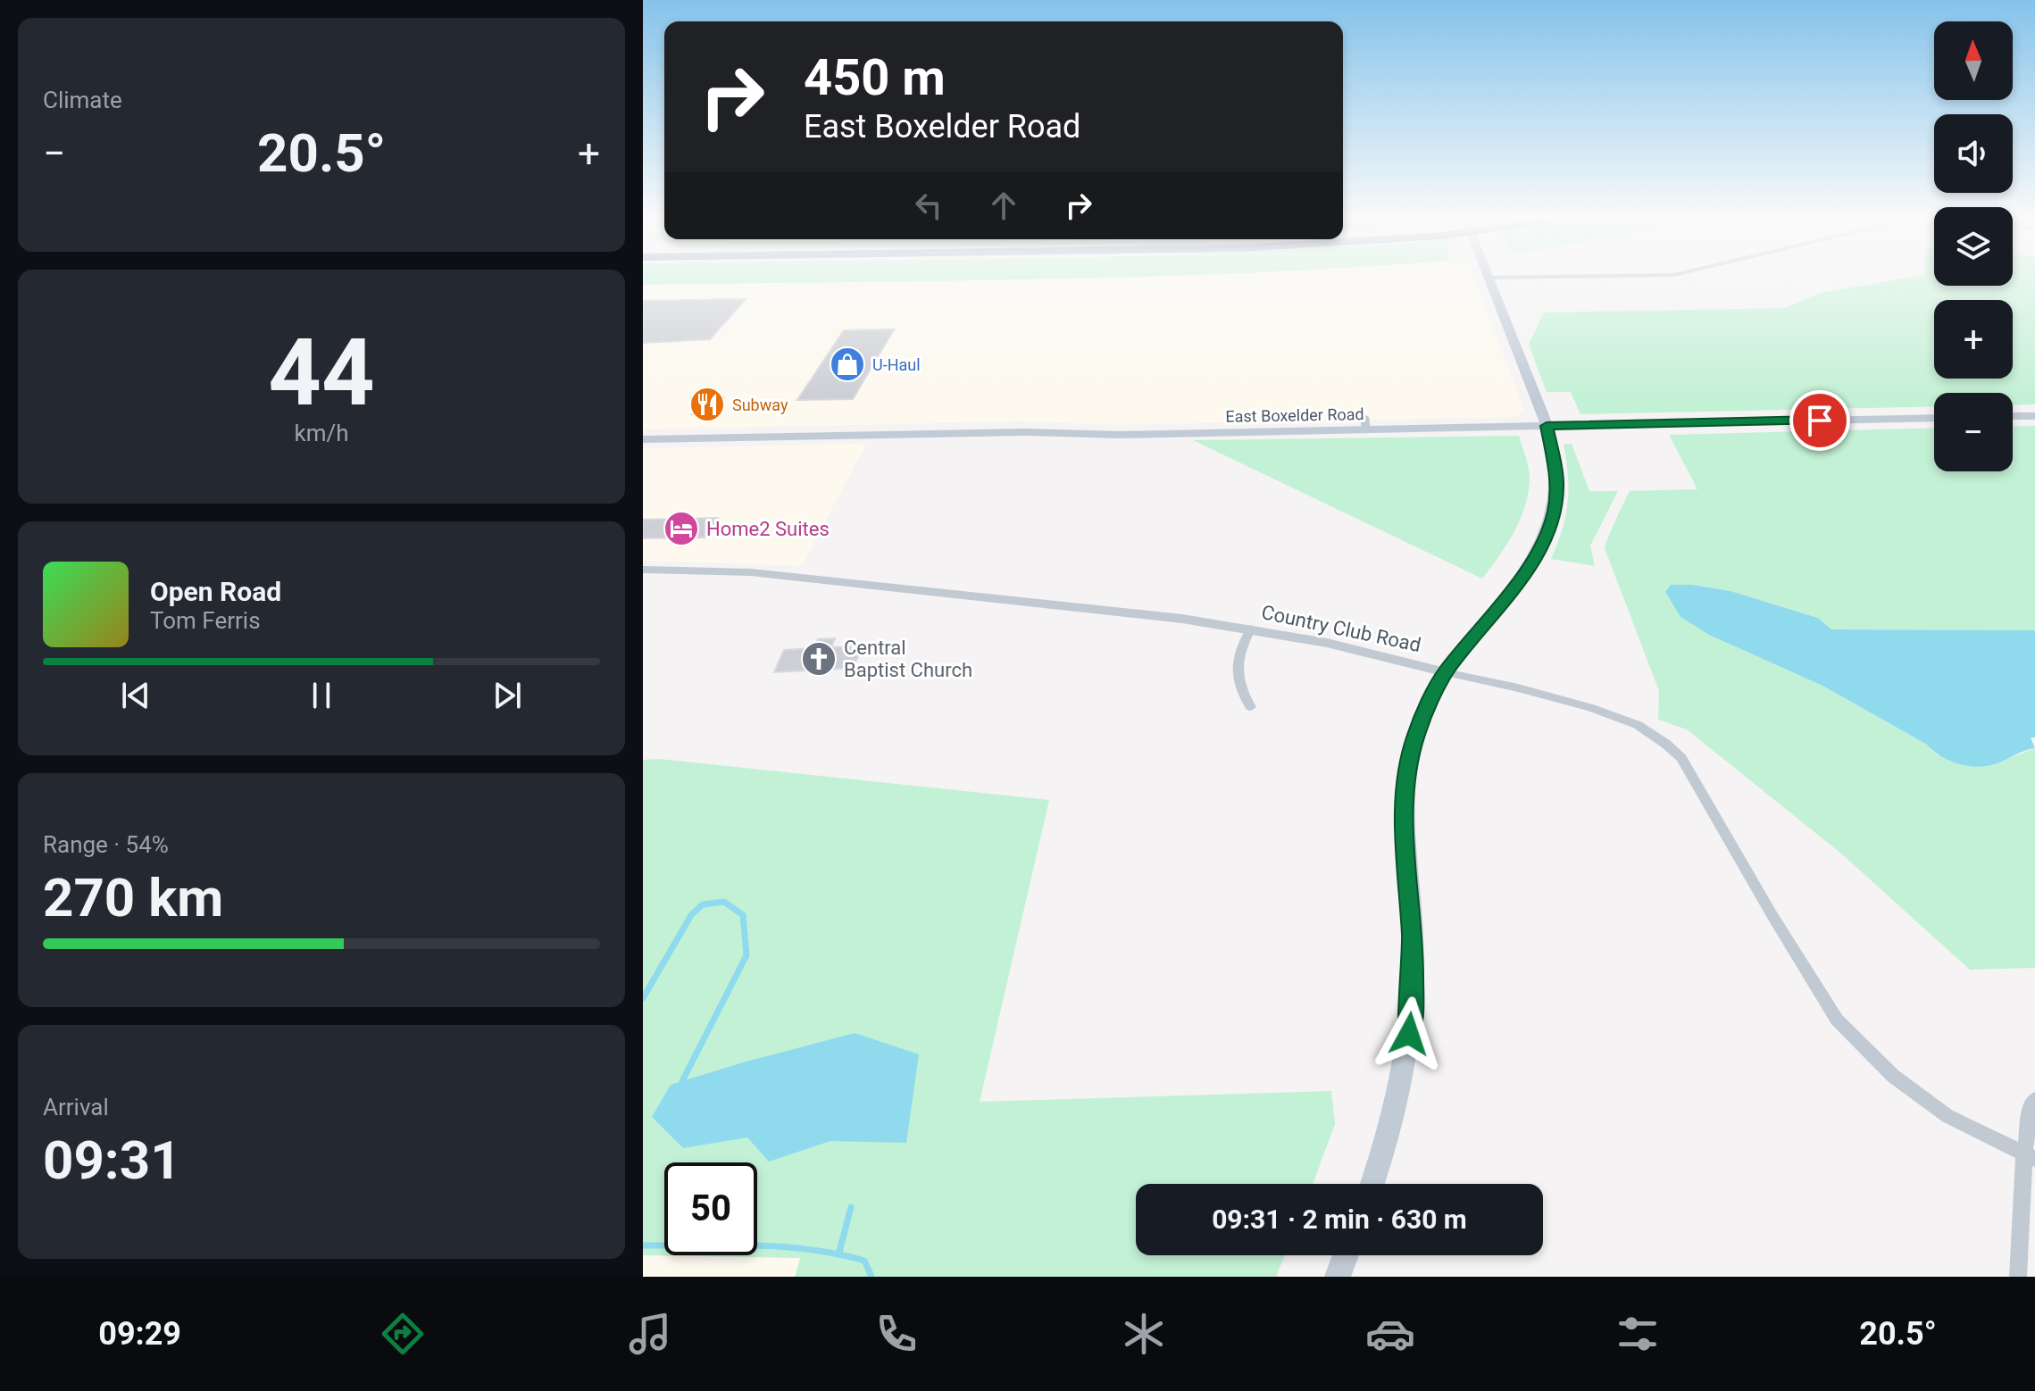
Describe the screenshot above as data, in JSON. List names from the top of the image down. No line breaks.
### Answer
{"streets":{"main road":["East Boxelder Road"],"street":["Country Club Road"]},"places":{"shop":["U-Haul"],"restaurant":["Subway"],"hotel":["Home2 Suites"],"church":["Central Baptist Church"]},"north":"top","page":{"tile":["Climate",["44","km/h"],["Range · 54%","270 km"],["Arrival","09:31"]],"map_buttons":["+","−"],"turn":["450 m","East Boxelder Road"],"heat":["−","20.5°","+"],"song":["Open Road","Tom Ferris"],"limit":"50","trip":"09:31 · 2 min · 630 m","tabs":["09:29","20.5°"]}}
